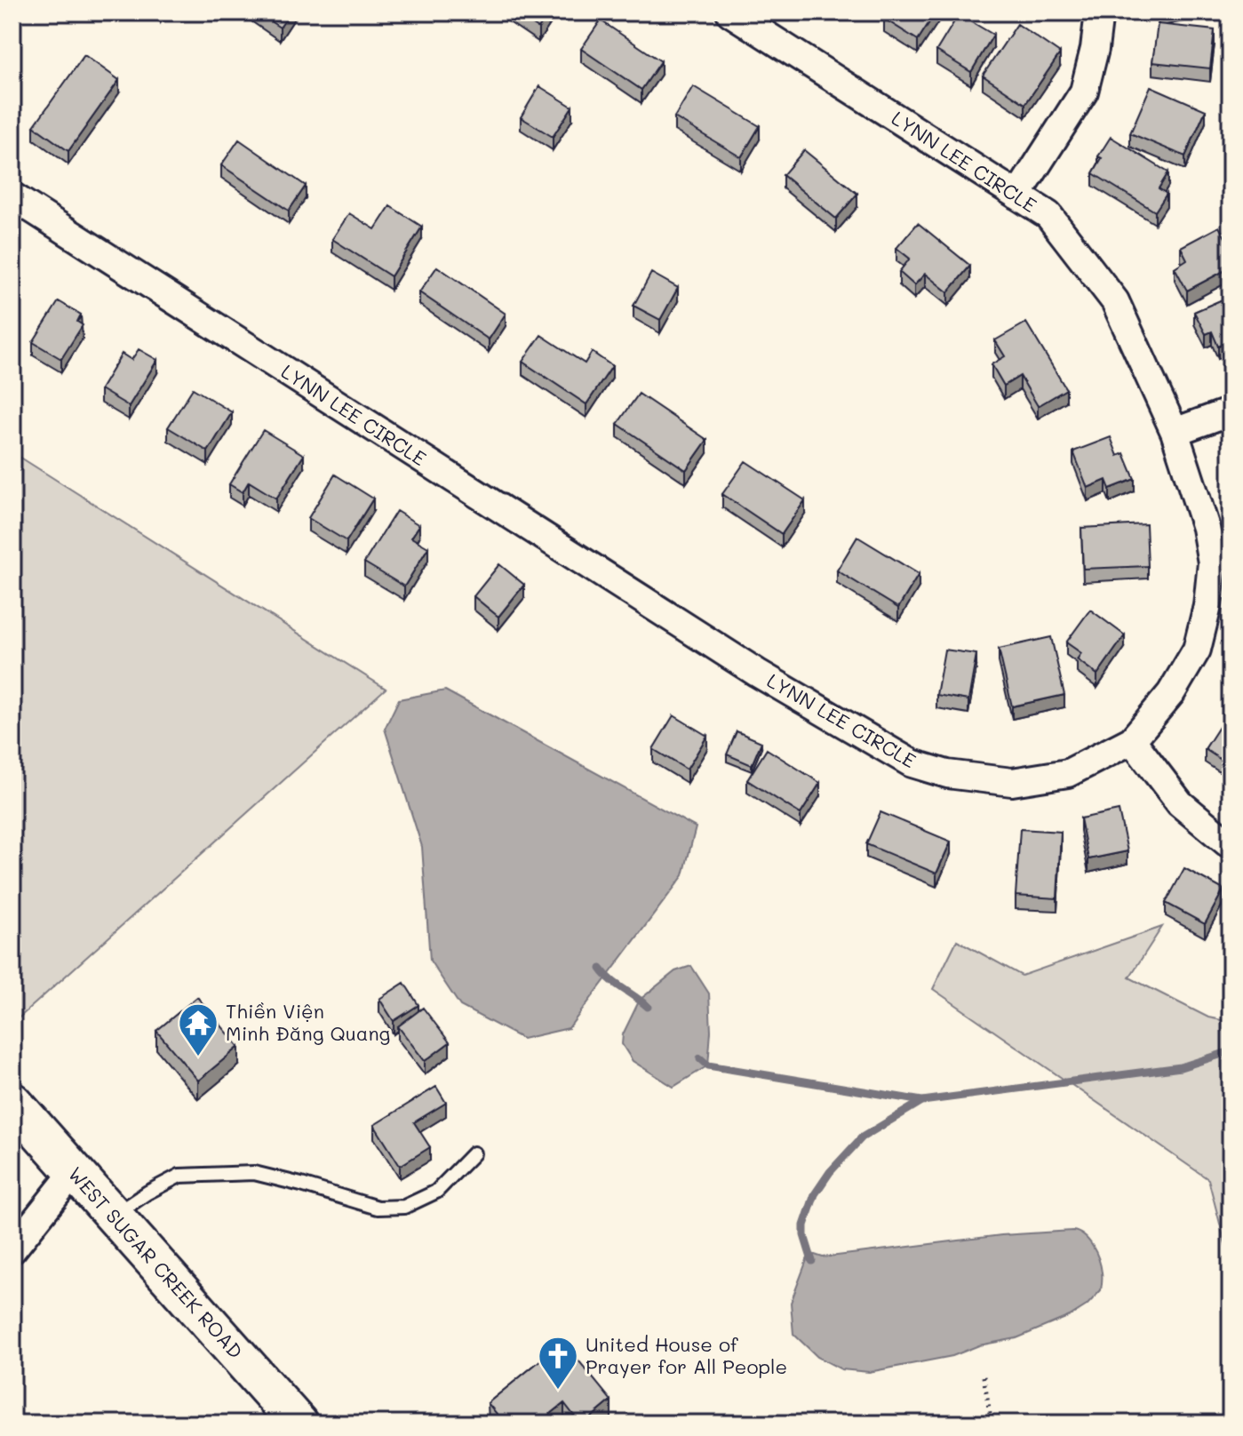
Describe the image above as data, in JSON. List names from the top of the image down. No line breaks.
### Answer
{"streets":{"main road":["WEST SUGAR CREEK ROAD"],"street":["LYNN LEE CIRCLE"]},"places":{"temple":["Thiền Viện Minh Đăng Quang"],"church":["United House of Prayer for All People"]}}
